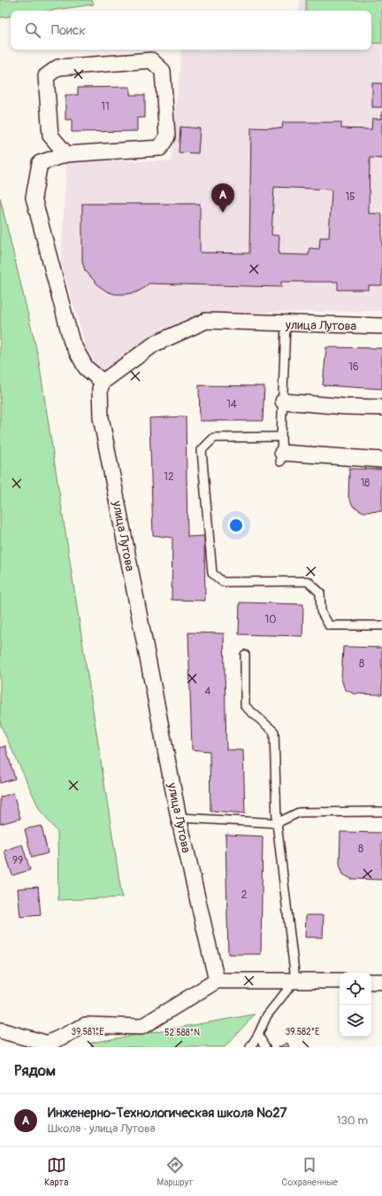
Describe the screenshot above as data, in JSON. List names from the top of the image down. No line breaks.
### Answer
{"streets":{"street":["улица Лутова"]},"house_numbers":["11","15","16","14","12","18","10","8","4","8","99","2"],"page":{"search":"Поиск","pins":"A","heading":"Рядом","list":[{"mark":"A","name":"Инженерно-Технологическая школа №27","note":"Школа · улица Лутова","value":"130 m"}],"nav":["Карта","Маршрут","Сохранённые"]},"coordinates":["39.581°E","39.582°E","52.588°N"]}
